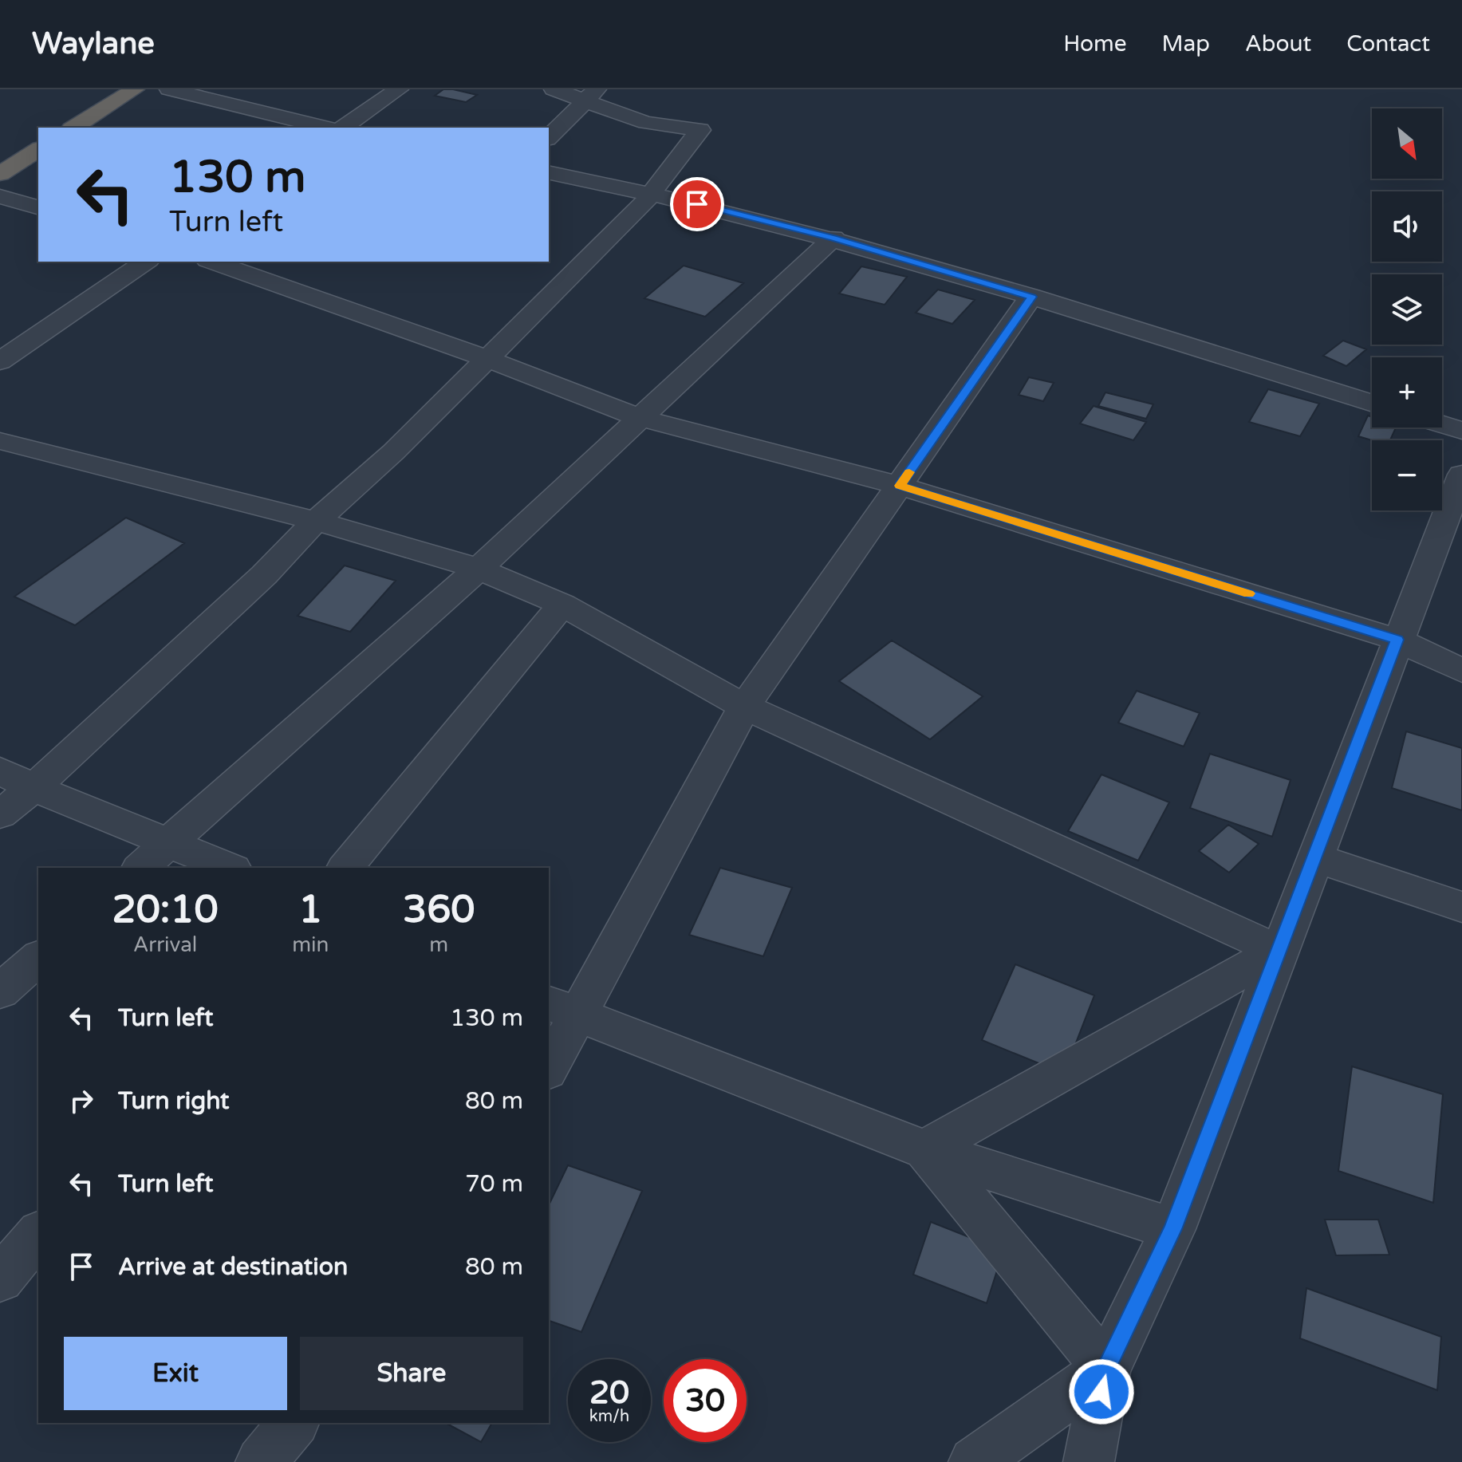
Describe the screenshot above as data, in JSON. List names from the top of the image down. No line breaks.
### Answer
{"north":"bottom right","page":{"header":"Waylane","nav":["Home","Map","About","Contact"],"map_buttons":["+","−"],"turn":["130 m","Turn left"],"eta":["20:10","Arrival","1","min","360","m"],"list":[{"name":"Turn left","value":"130 m"},{"name":"Turn right","value":"80 m"},{"name":"Turn left","value":"70 m"},{"name":"Arrive at destination","value":"80 m"}],"buttons":["Exit","Share"],"speed":"20 km/h","limit":"30"}}
